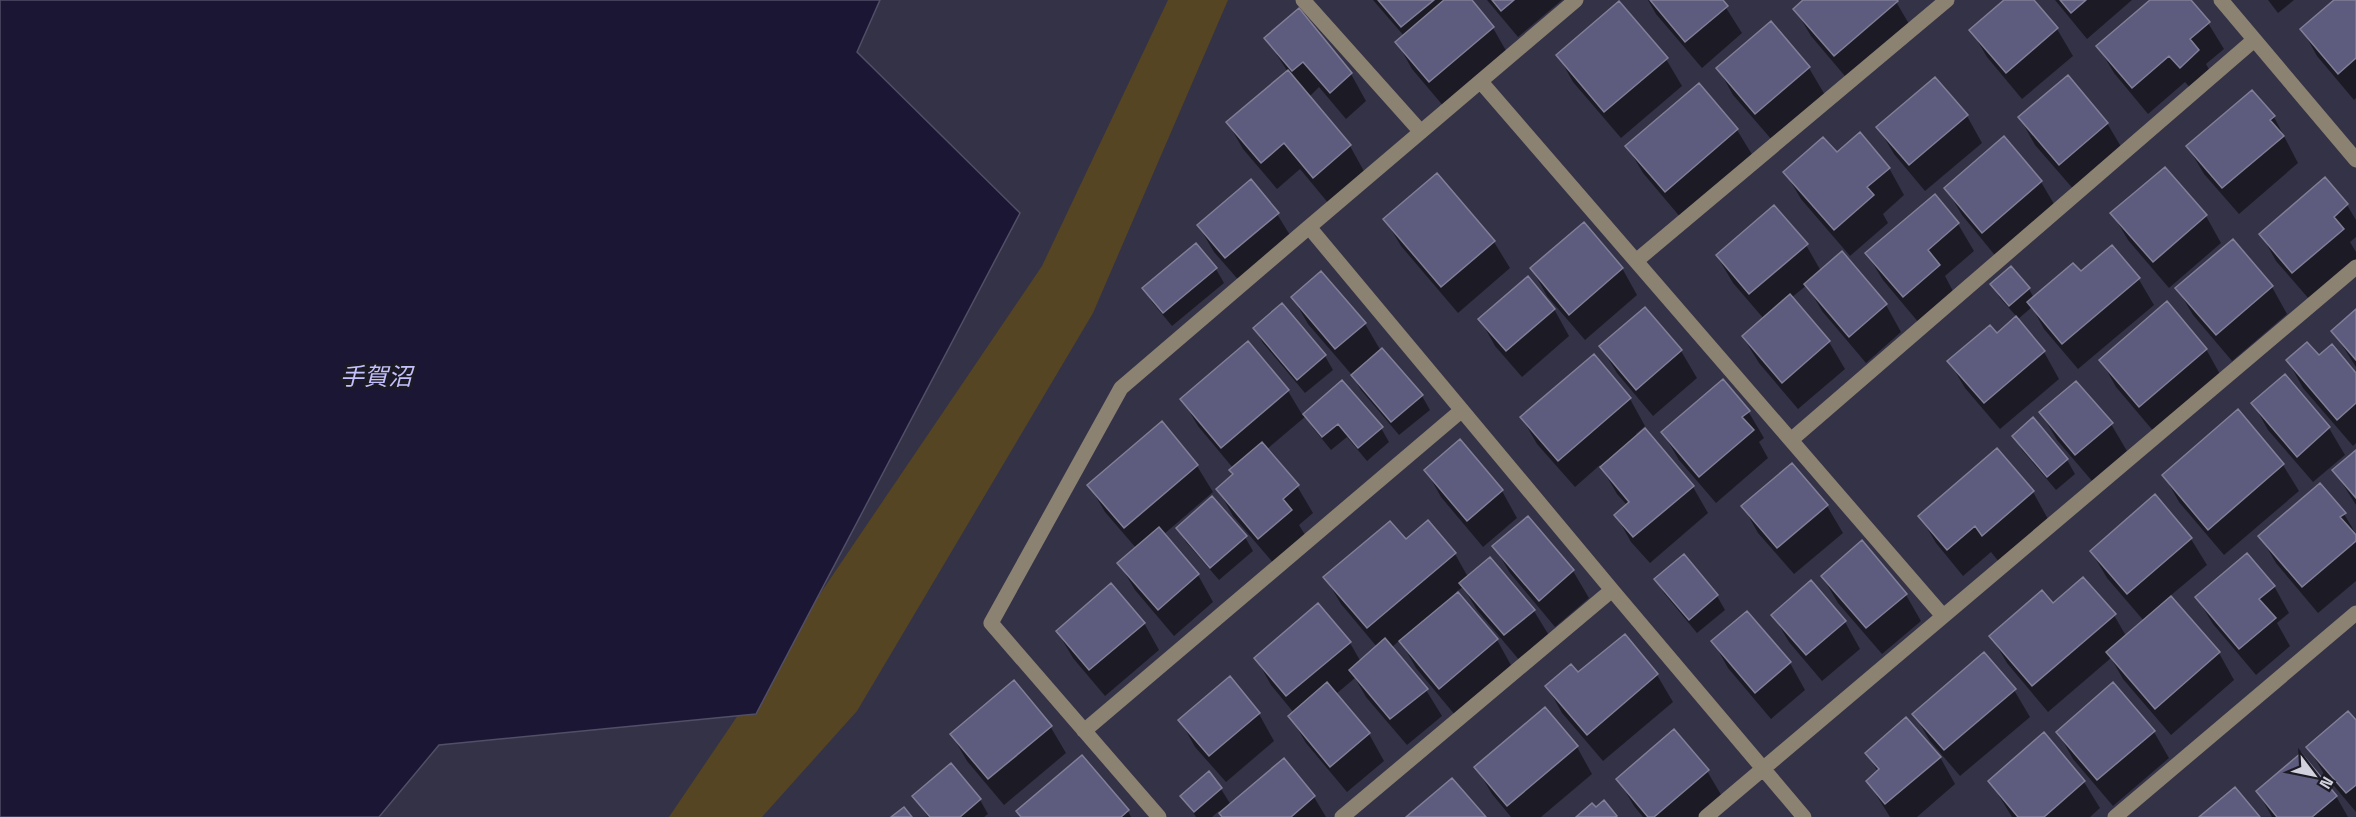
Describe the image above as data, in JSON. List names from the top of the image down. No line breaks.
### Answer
{"water":["手賀沼"],"north":"bottom right"}
